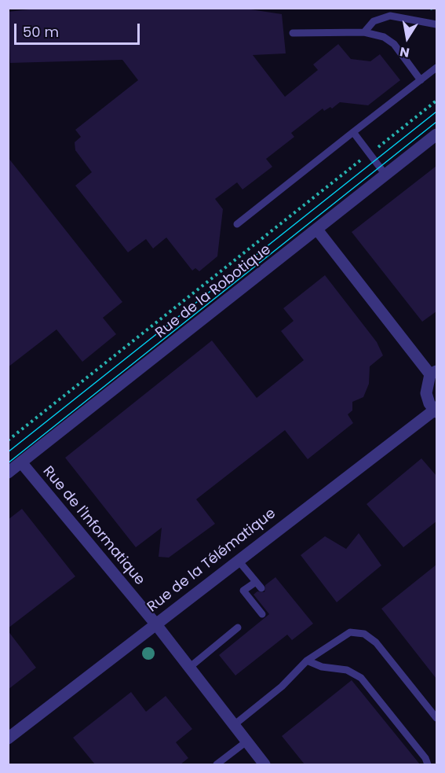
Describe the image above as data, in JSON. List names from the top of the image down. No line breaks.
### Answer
{"streets":{"street":["Rue de la Robotique","Rue de l'Informatique","Rue de la Télématique"]},"crossings":[["Rue de la Robotique","Rue de l'Informatique"],["Rue de l'Informatique","Rue de la Télématique"]],"scale_bar":"50 m","north":"bottom"}
